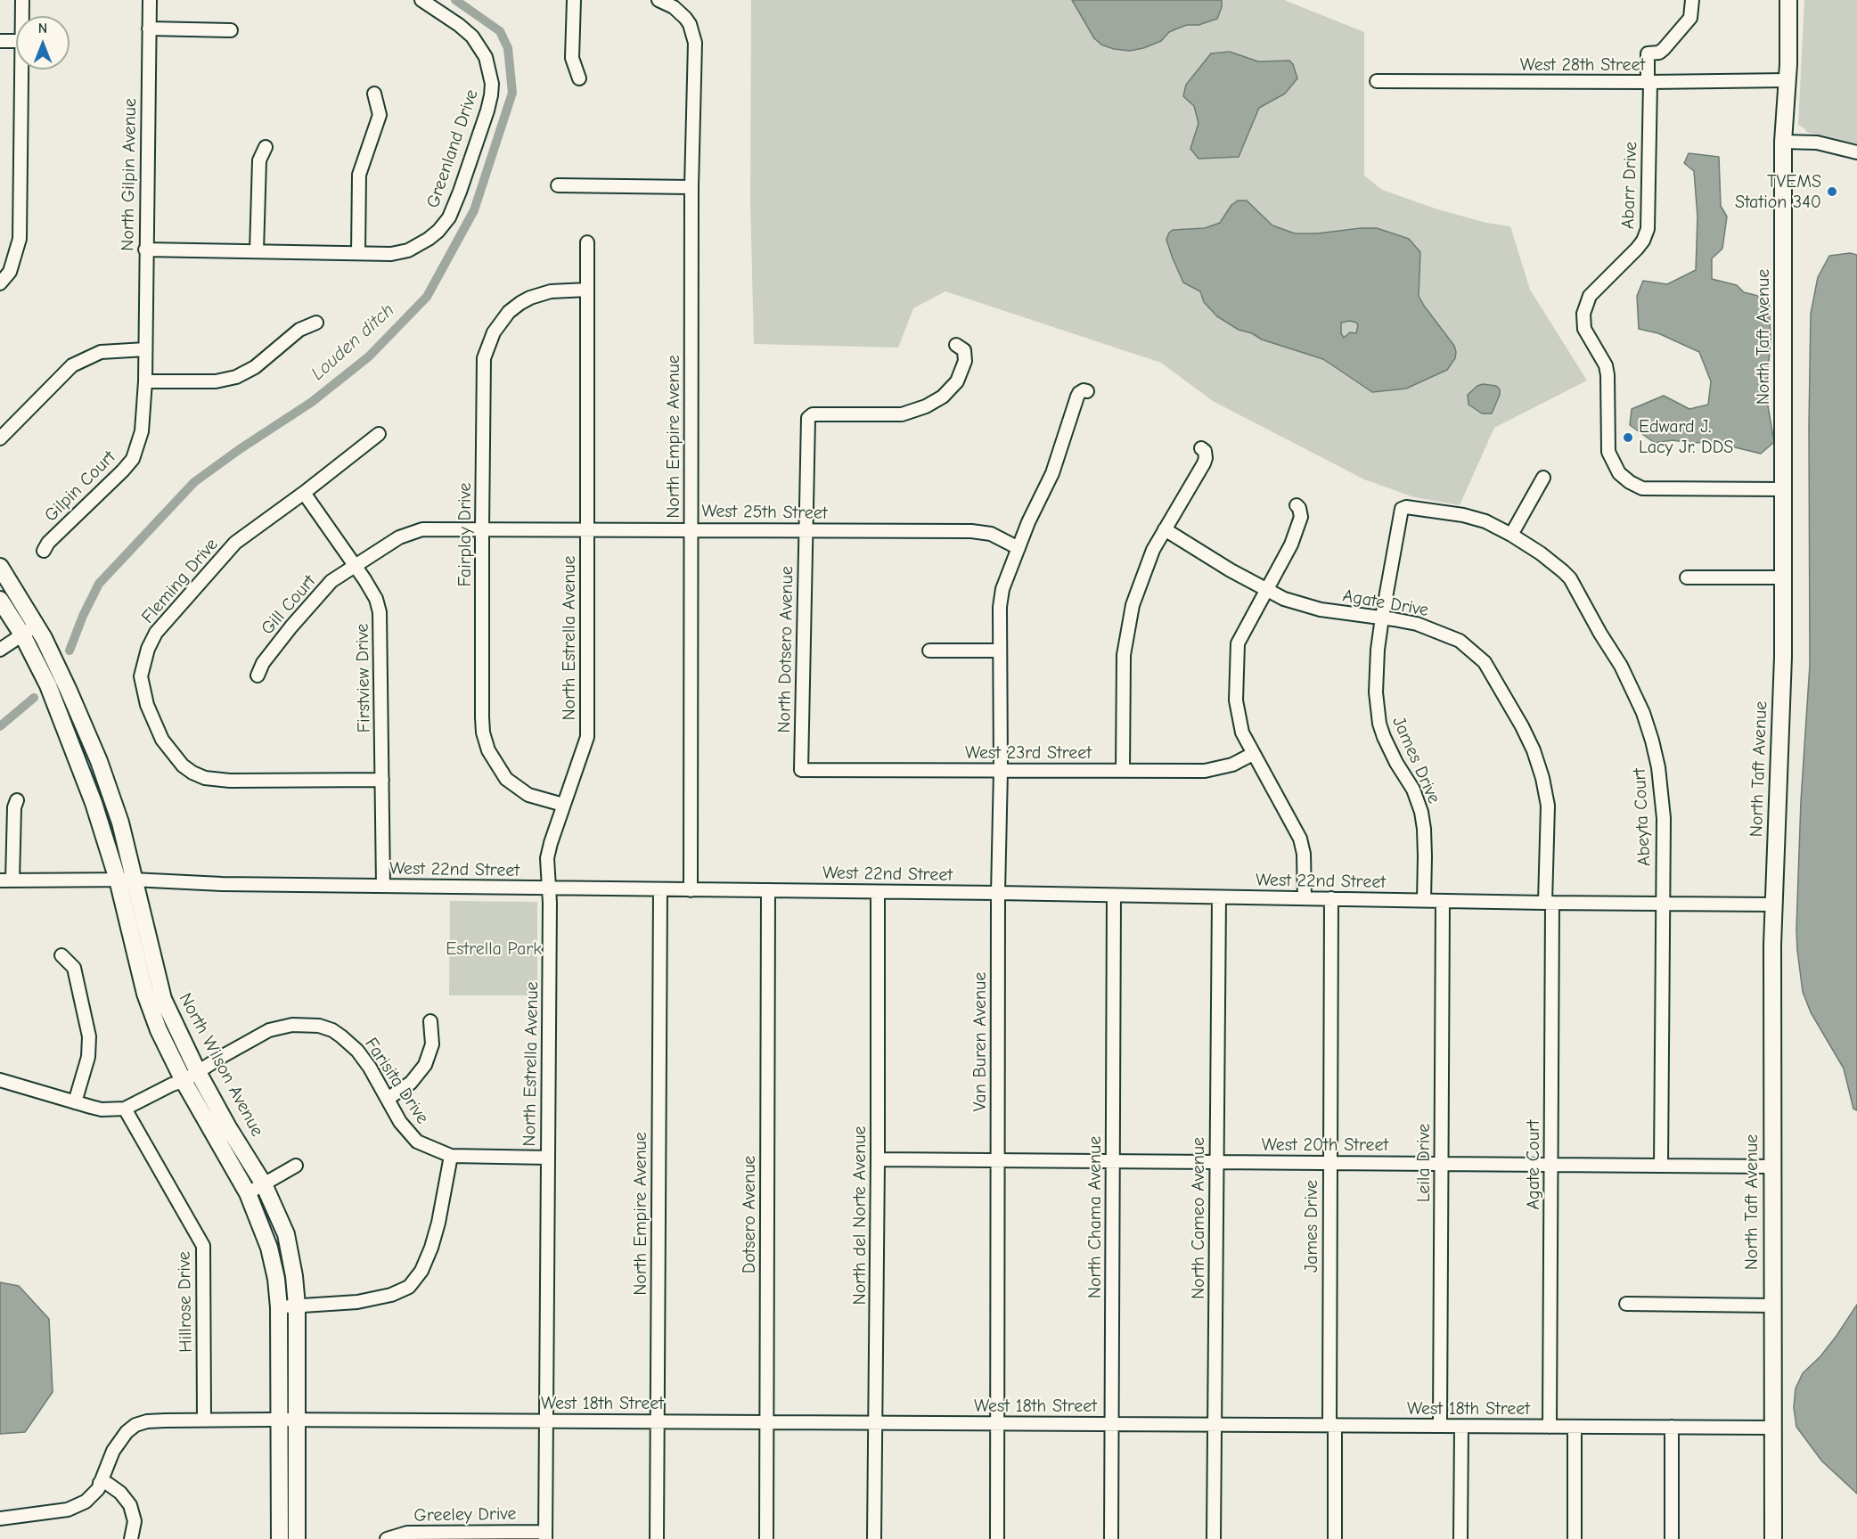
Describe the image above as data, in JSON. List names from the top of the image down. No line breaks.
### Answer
{"streets":{"main road":["North Taft Avenue","North Wilson Avenue"],"street":["West 28th Street","Greenland Drive","North Gilpin Avenue","Abarr Drive","North Empire Avenue","Gilpin Court","West 25th Street","Fairplay Drive","Fleming Drive","Agate Drive","Gill Court","North Estrella Avenue","North Dotsero Avenue","Firstview Drive","West 23rd Street","James Drive","Abeyta Court","West 22nd Street","Van Buren Avenue","Farisita Drive","West 20th Street","Leila Drive","Agate Court","Dotsero Avenue","North del Norte Avenue","North Chama Avenue","North Cameo Avenue","Hillrose Drive","West 18th Street","Greeley Drive"]},"crossings":[["West 28th Street","Abarr Drive"],["West 28th Street","North Taft Avenue"],["Greenland Drive","North Gilpin Avenue"],["North Gilpin Avenue","Gilpin Court"],["Abarr Drive","North Taft Avenue"],["North Taft Avenue","West 22nd Street"],["North Taft Avenue","West 20th Street"],["North Taft Avenue","West 18th Street"],["North Empire Avenue","West 25th Street"],["North Empire Avenue","West 22nd Street"],["North Empire Avenue","West 18th Street"],["West 25th Street","Fairplay Drive"],["West 25th Street","Gill Court"],["West 25th Street","North Estrella Avenue"],["West 25th Street","North Dotsero Avenue"],["West 25th Street","Firstview Drive"],["West 25th Street","Van Buren Avenue"],["Fairplay Drive","North Estrella Avenue"],["Fleming Drive","Firstview Drive"],["Agate Drive","James Drive"],["Agate Drive","West 22nd Street"],["Agate Drive","Agate Court"],["Gill Court","Firstview Drive"],["North Estrella Avenue","West 22nd Street"],["North Estrella Avenue","Farisita Drive"],["North Estrella Avenue","West 18th Street"],["North Estrella Avenue","Greeley Drive"],["North Dotsero Avenue","West 23rd Street"],["Firstview Drive","West 22nd Street"],["West 23rd Street","Van Buren Avenue"],["James Drive","Abeyta Court"],["James Drive","West 22nd Street"],["James Drive","West 20th Street"],["James Drive","West 18th Street"],["Abeyta Court","West 22nd Street"],["Abeyta Court","West 20th Street"],["West 22nd Street","Van Buren Avenue"],["West 22nd Street","North Wilson Avenue"],["West 22nd Street","Leila Drive"],["West 22nd Street","Agate Court"],["West 22nd Street","Dotsero Avenue"],["West 22nd Street","North del Norte Avenue"],["West 22nd Street","North Chama Avenue"],["West 22nd Street","North Cameo Avenue"],["Van Buren Avenue","West 20th Street"],["Van Buren Avenue","West 18th Street"],["North Wilson Avenue","Farisita Drive"],["North Wilson Avenue","West 18th Street"],["West 20th Street","Leila Drive"],["West 20th Street","Agate Court"],["West 20th Street","North del Norte Avenue"],["West 20th Street","North Chama Avenue"],["West 20th Street","North Cameo Avenue"],["Leila Drive","West 18th Street"],["Agate Court","West 18th Street"],["Dotsero Avenue","West 18th Street"],["North del Norte Avenue","West 18th Street"],["North Chama Avenue","West 18th Street"],["North Cameo Avenue","West 18th Street"]],"water":["Louden ditch"],"parks":["Estrella Park"],"places":["TVEMS Station 340","Edward J. Lacy Jr. DDS"],"north":"top"}
